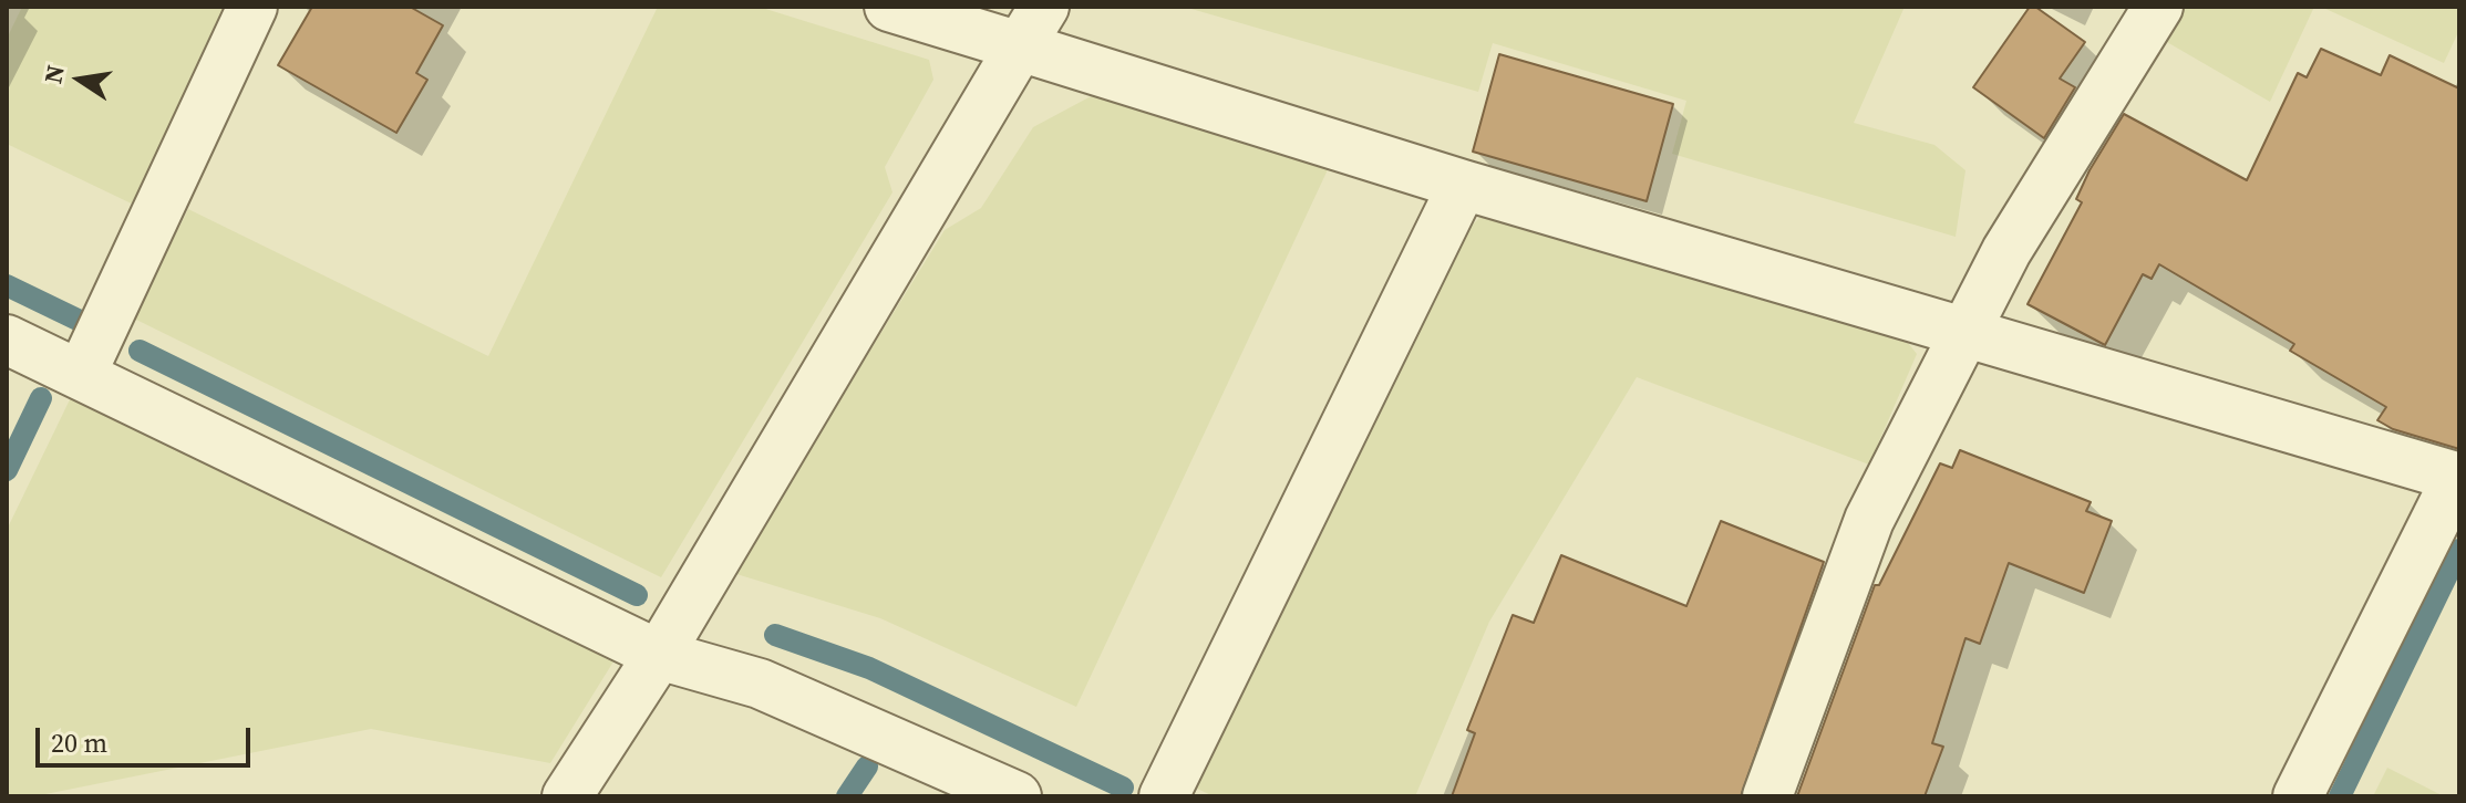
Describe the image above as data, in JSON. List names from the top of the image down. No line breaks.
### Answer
{"scale_bar":"20 m","north":"left"}
